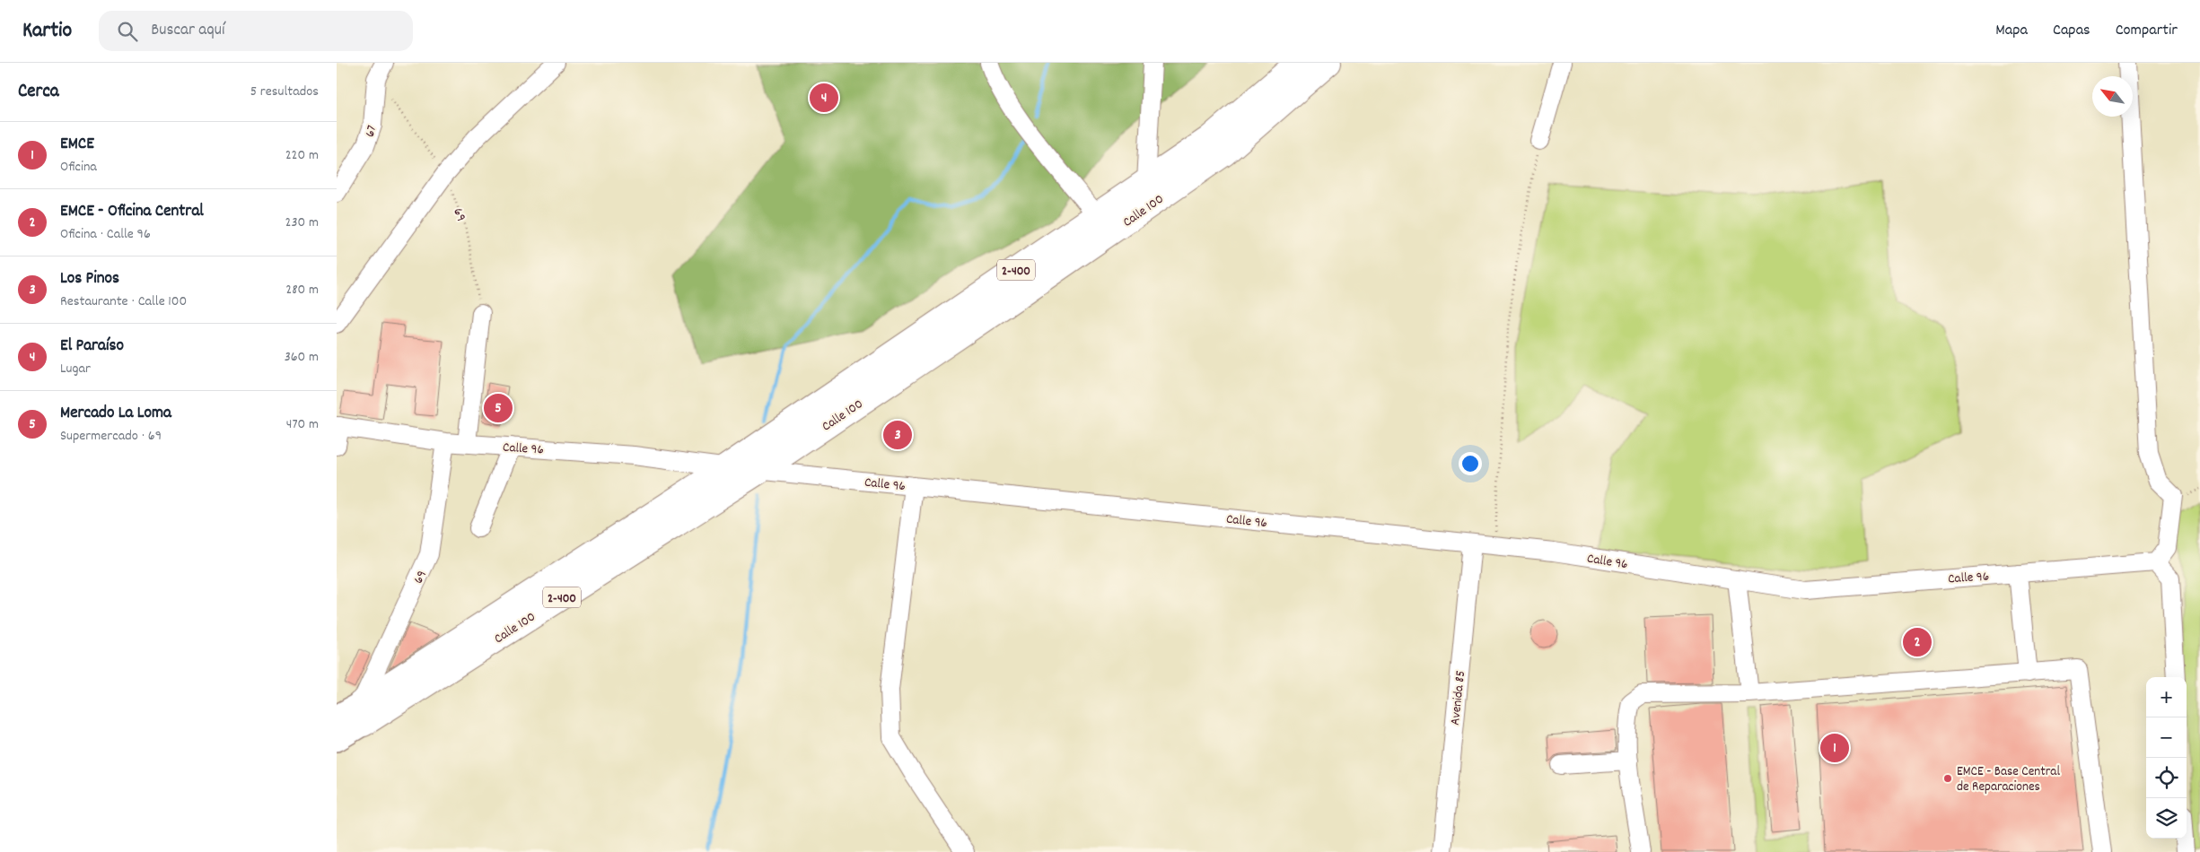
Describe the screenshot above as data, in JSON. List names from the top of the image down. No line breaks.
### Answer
{"streets":{"highway":["Calle 100","2-400"],"street":["67","69","Calle 96","Avenida 85"]},"crossings":[["67","69"],["Calle 100","69"],["Calle 100","Calle 96"],["69","Calle 96"],["Calle 96","Avenida 85"]],"places":["EMCE - Base Central de Reparaciones"],"north":"top left","page":{"header":"Kartio","search":"Buscar aquí","nav":["Mapa","Capas","Compartir"],"heading":["Cerca","5 resultados"],"pins":["4","5","3","2","1"],"list":[{"mark":"1","name":"EMCE","note":"Oficina","value":"220 m"},{"mark":"2","name":"EMCE - Oficina Central","note":"Oficina · Calle 96","value":"230 m"},{"mark":"3","name":"Los Pinos","note":"Restaurante · Calle 100","value":"280 m"},{"mark":"4","name":"El Paraíso","note":"Lugar","value":"360 m"},{"mark":"5","name":"Mercado La Loma","note":"Supermercado · 69","value":"470 m"}],"map_buttons":["+","−"]}}
